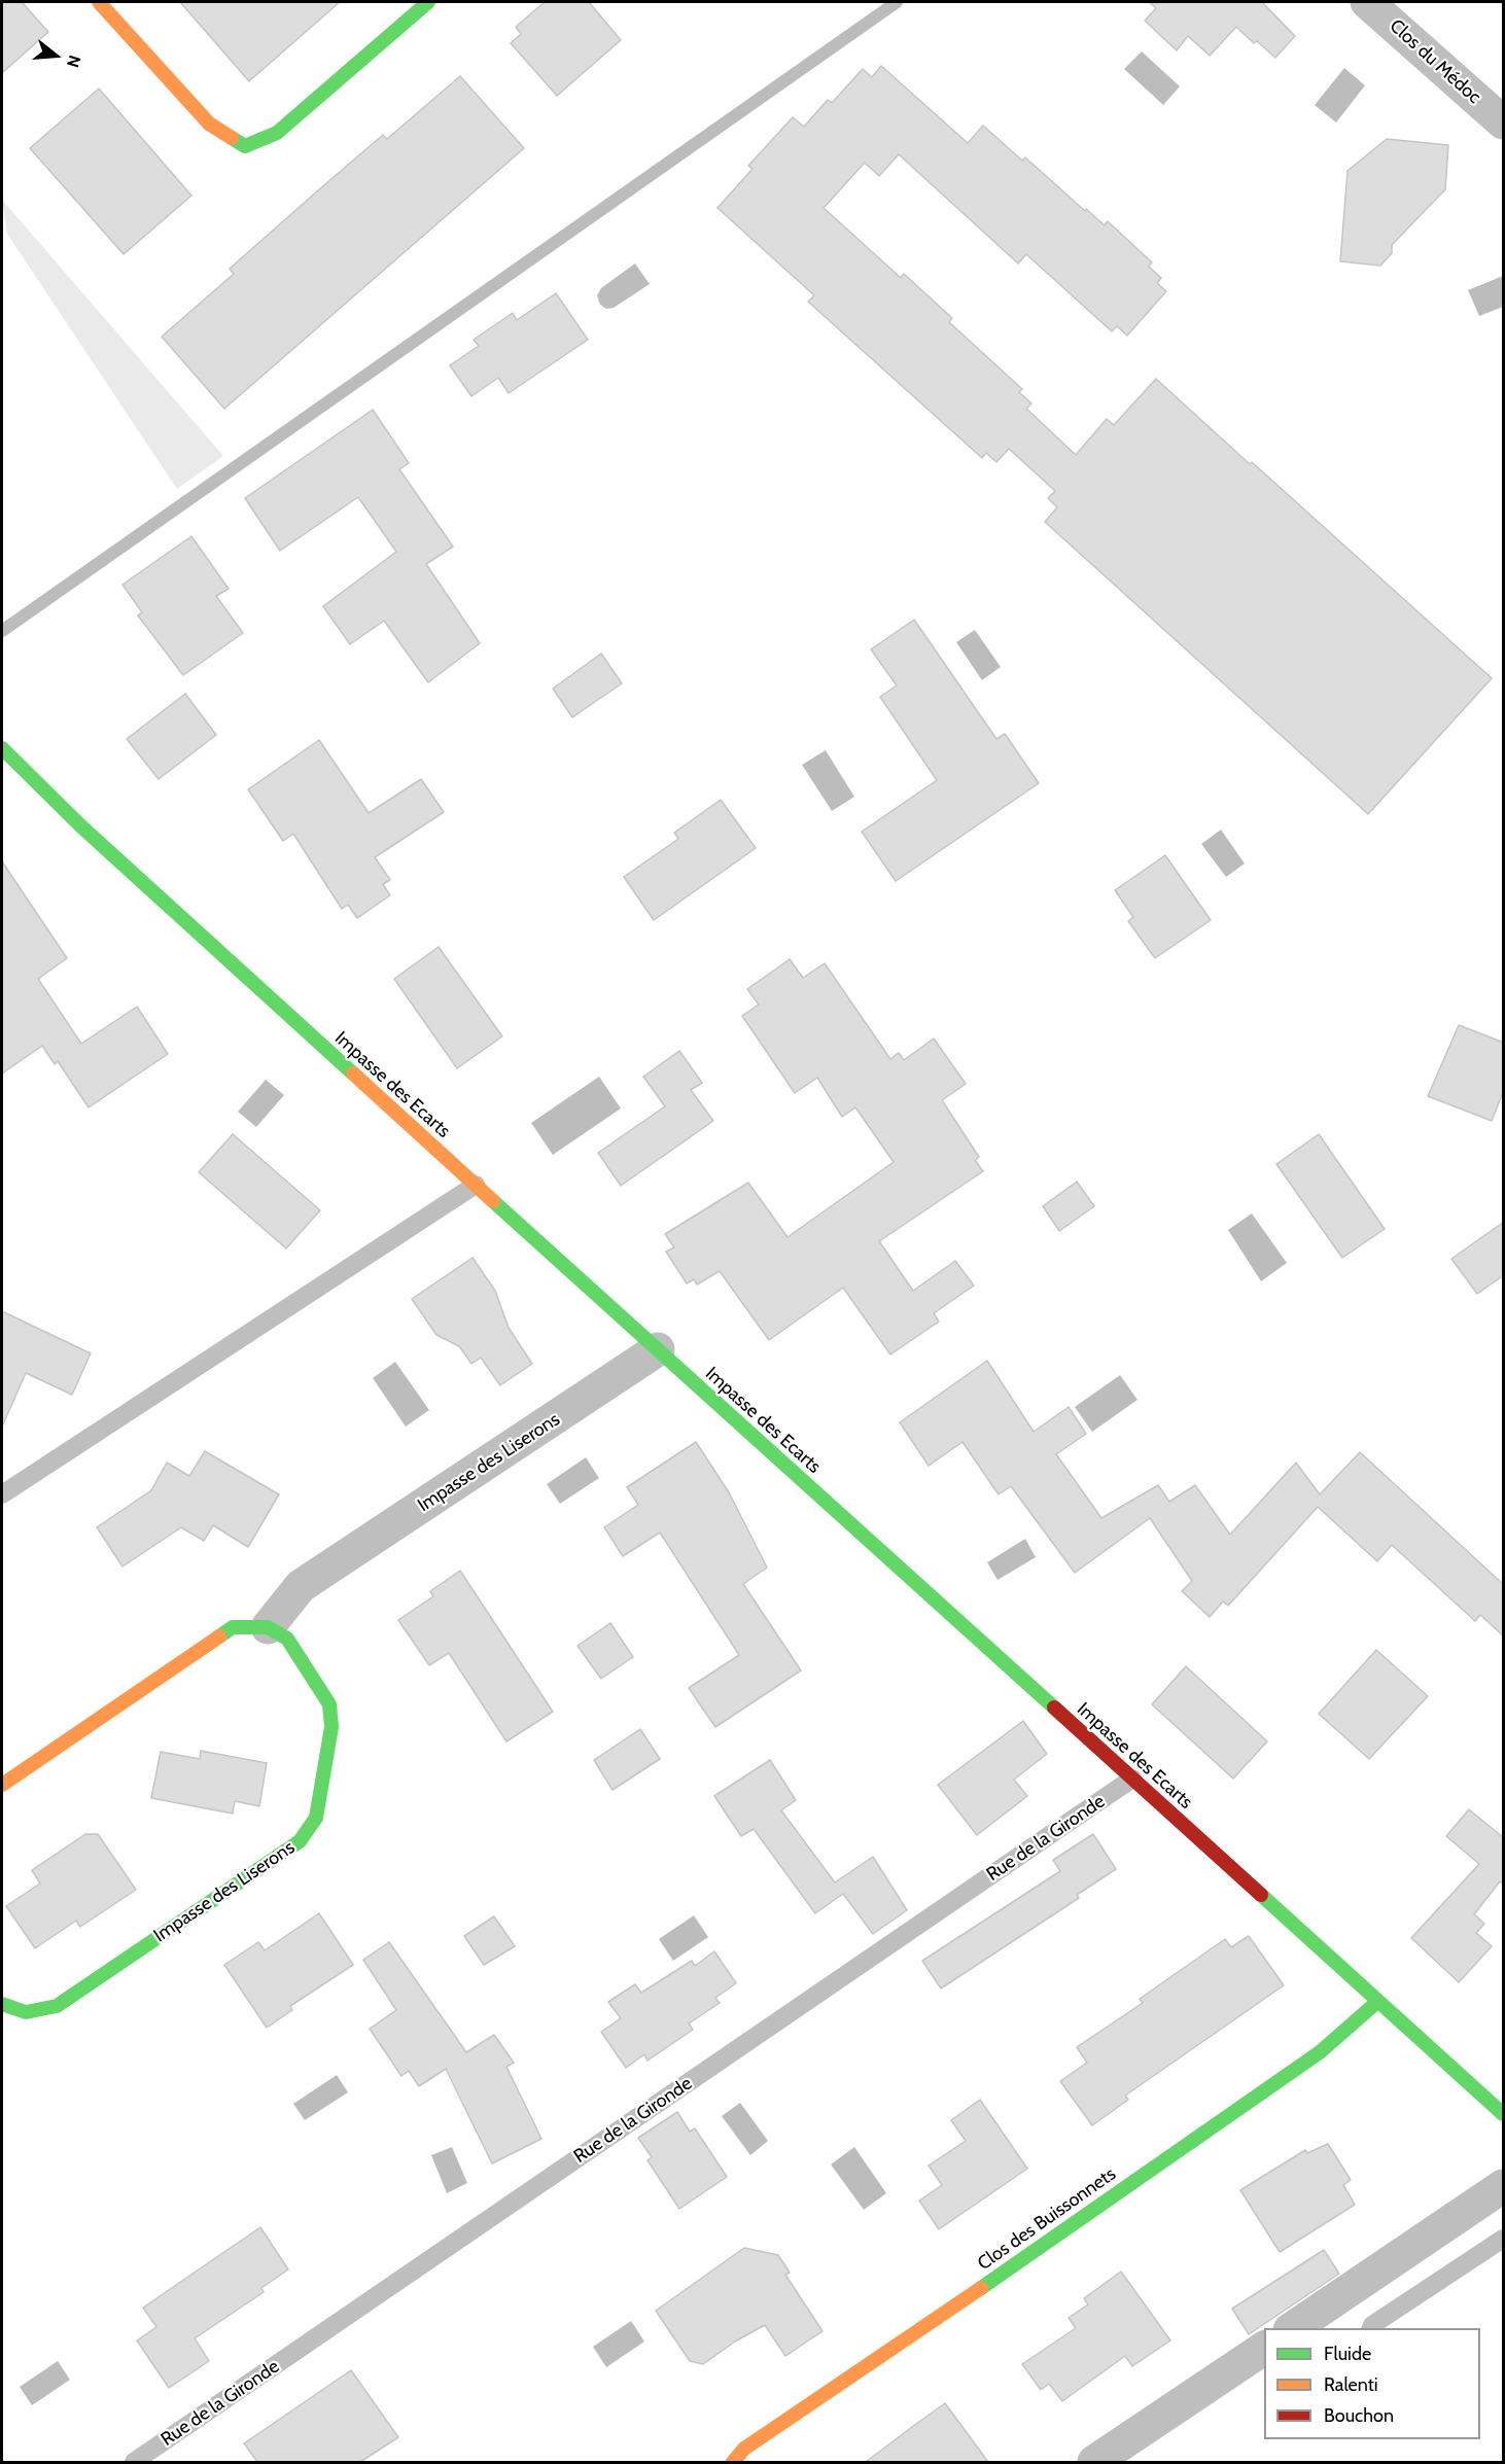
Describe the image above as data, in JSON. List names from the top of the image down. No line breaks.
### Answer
{"streets":{"street":["Clos du Médoc","Impasse des Ecarts","Impasse des Liserons","Clos des Buissonnets"],"lane":["Rue de la Gironde"]},"crossings":[["Impasse des Ecarts","Impasse des Liserons"],["Impasse des Ecarts","Rue de la Gironde"],["Impasse des Ecarts","Clos des Buissonnets"]],"legend":["Fluide","Ralenti","Bouchon"],"north":"right"}
